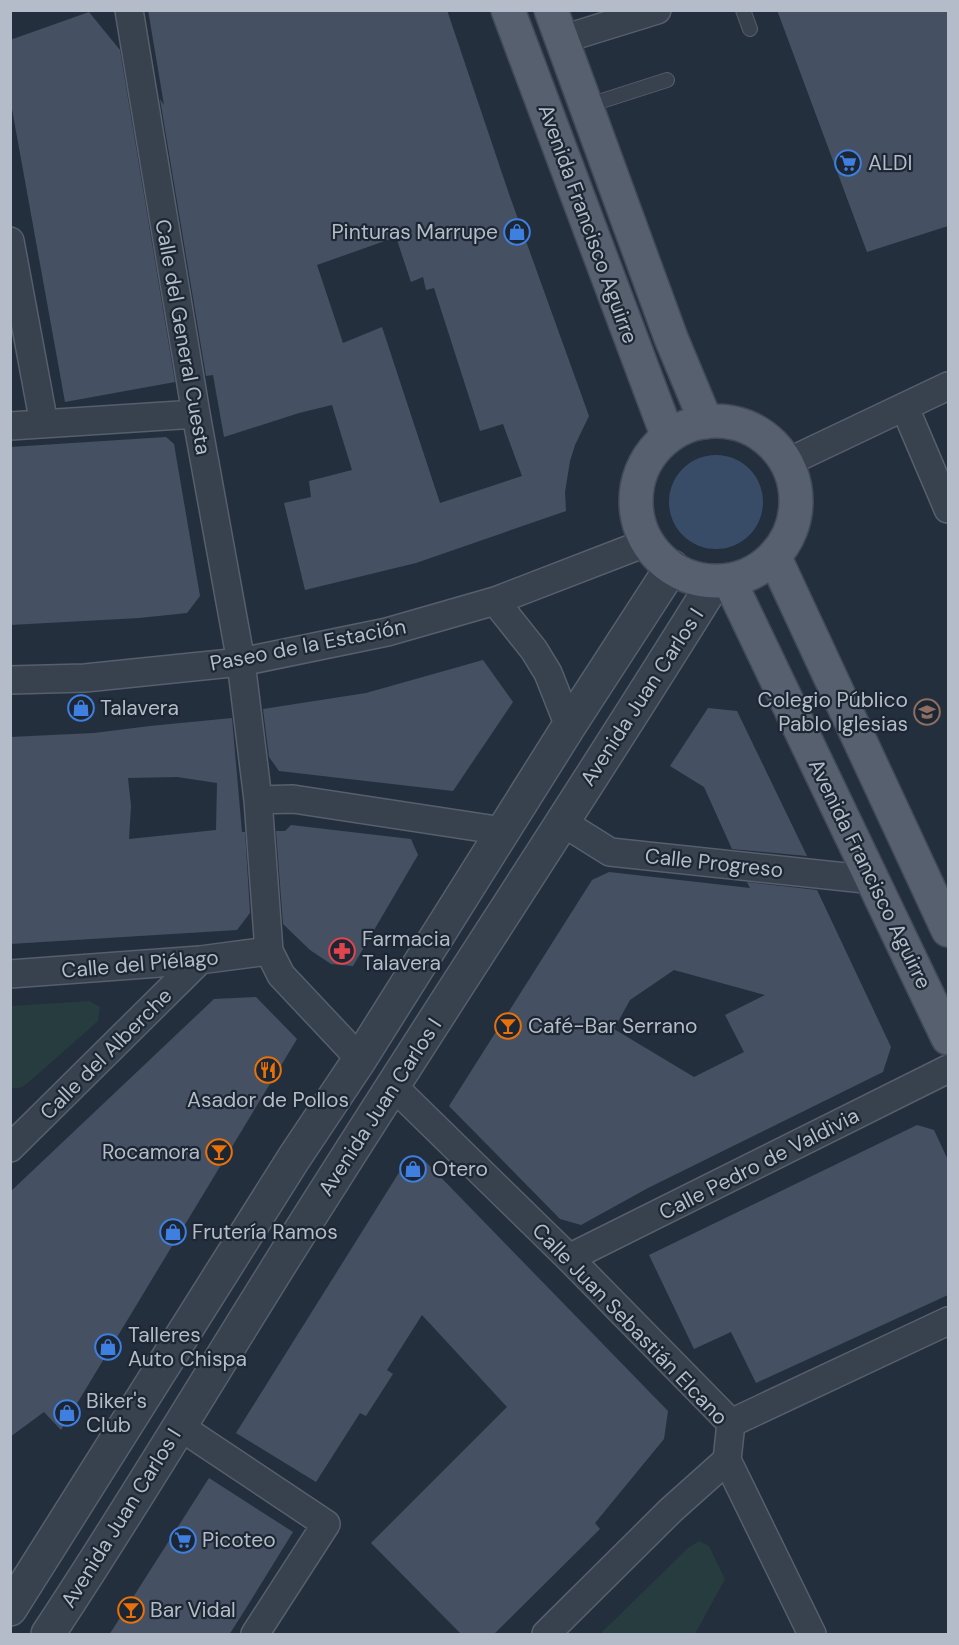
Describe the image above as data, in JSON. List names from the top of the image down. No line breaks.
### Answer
{"streets":{"main road":["Avenida Francisco Aguirre"],"street":["Calle del General Cuesta","Paseo de la Estación","Avenida Juan Carlos I","Calle Progreso","Calle del Piélago","Calle del Alberche","Calle Pedro de Valdivia","Calle Juan Sebastián Elcano"]},"crossings":[["Avenida Francisco Aguirre","Paseo de la Estación"],["Avenida Francisco Aguirre","Avenida Juan Carlos I"],["Avenida Francisco Aguirre","Calle Progreso"],["Calle del General Cuesta","Paseo de la Estación"],["Calle del General Cuesta","Calle del Piélago"],["Paseo de la Estación","Avenida Juan Carlos I"],["Avenida Juan Carlos I","Calle Progreso"],["Avenida Juan Carlos I","Calle Juan Sebastián Elcano"],["Calle del Piélago","Calle del Alberche"],["Calle Pedro de Valdivia","Calle Juan Sebastián Elcano"]],"places":{"supermarket":["ALDI","Picoteo"],"shop":["Pinturas Marrupe","Talavera","Otero","Frutería Ramos","Talleres Auto Chispa","Biker's Club"],"school or university":["Colegio Público Pablo Iglesias"],"pharmacy":["Farmacia Talavera"],"bar":["Café-Bar Serrano","Rocamora","Bar Vidal"],"restaurant":["Asador de Pollos"]}}
